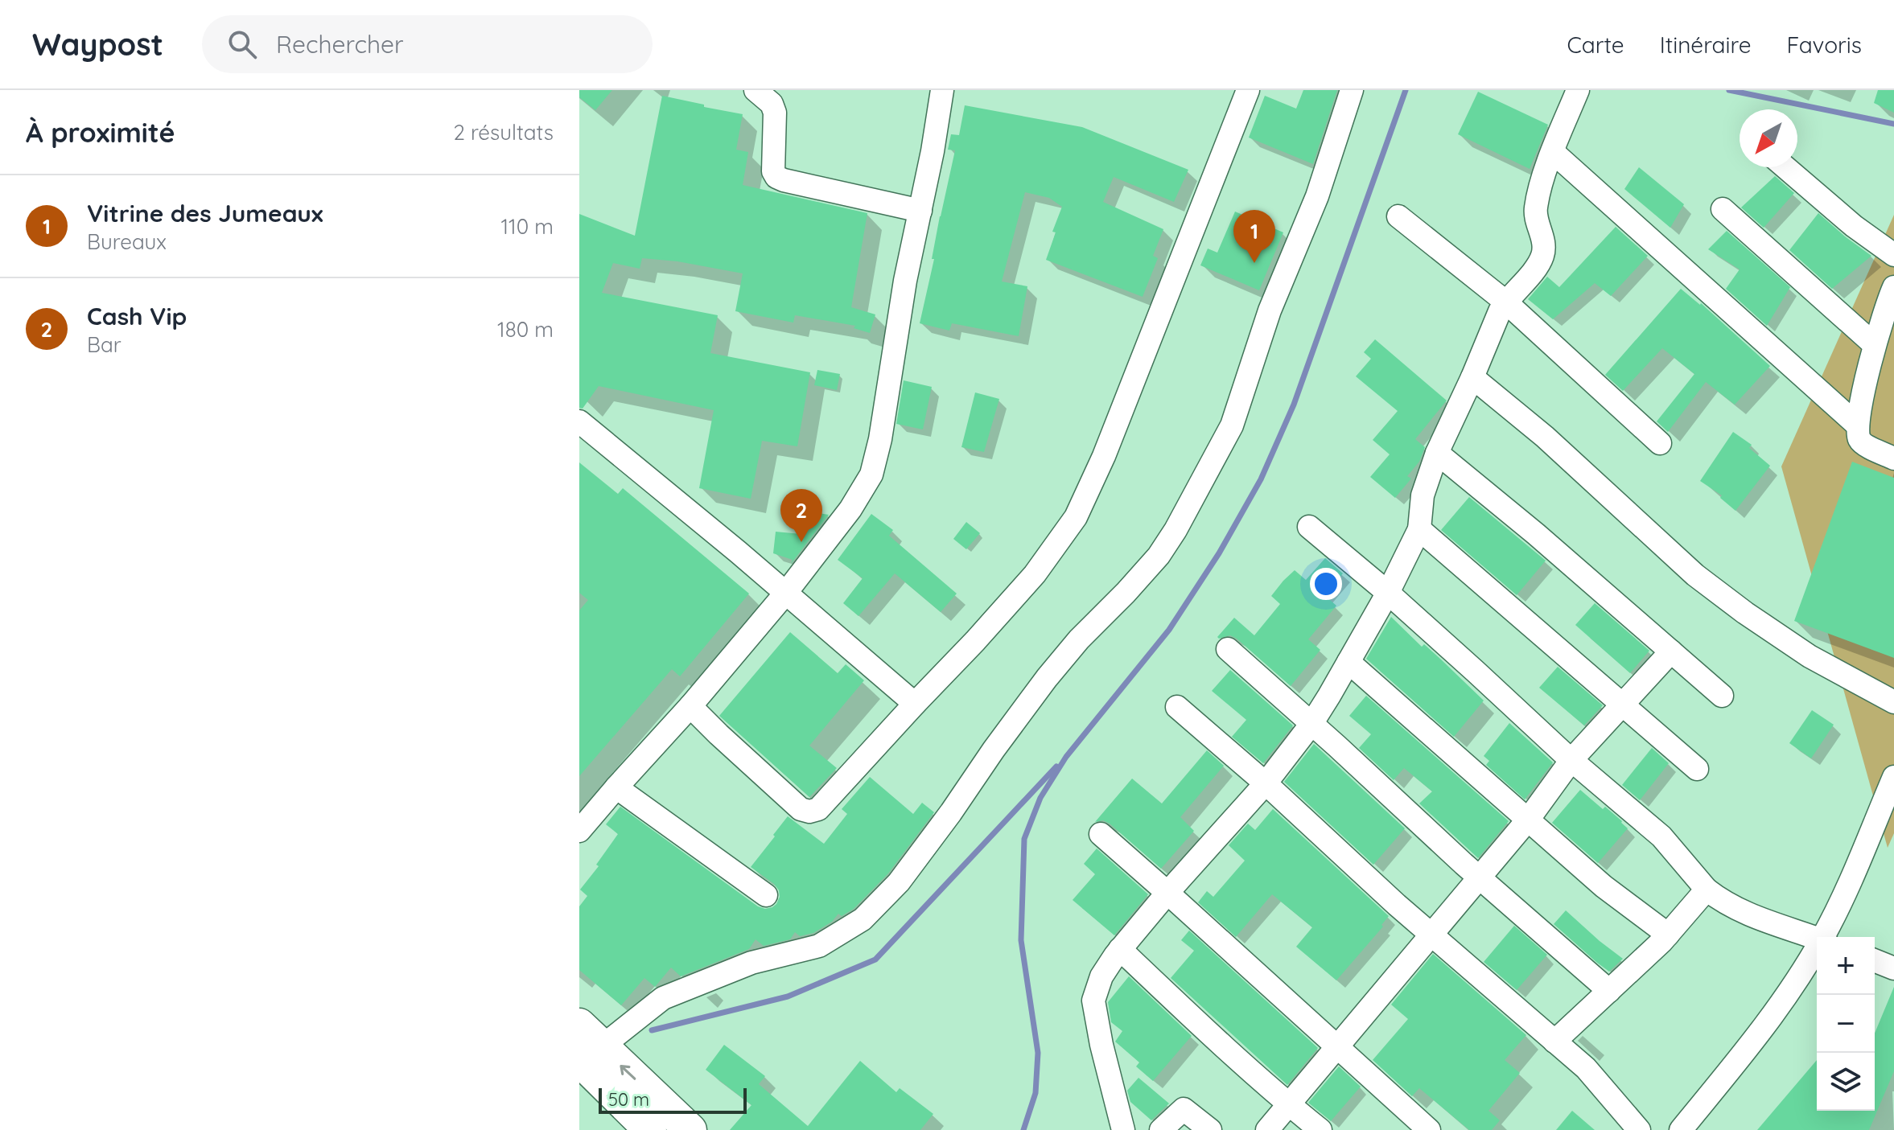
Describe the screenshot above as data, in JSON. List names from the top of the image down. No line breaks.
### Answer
{"scale_bar":"50 m","north":"bottom left","page":{"header":"Waypost","search":"Rechercher","nav":["Carte","Itinéraire","Favoris"],"heading":["À proximité","2 résultats"],"list":[{"mark":"1","name":"Vitrine des Jumeaux","note":"Bureaux","value":"110 m"},{"mark":"2","name":"Cash Vip","note":"Bar","value":"180 m"}],"pins":["1","2"],"map_buttons":["+","−"],"scale":"50 m"}}
